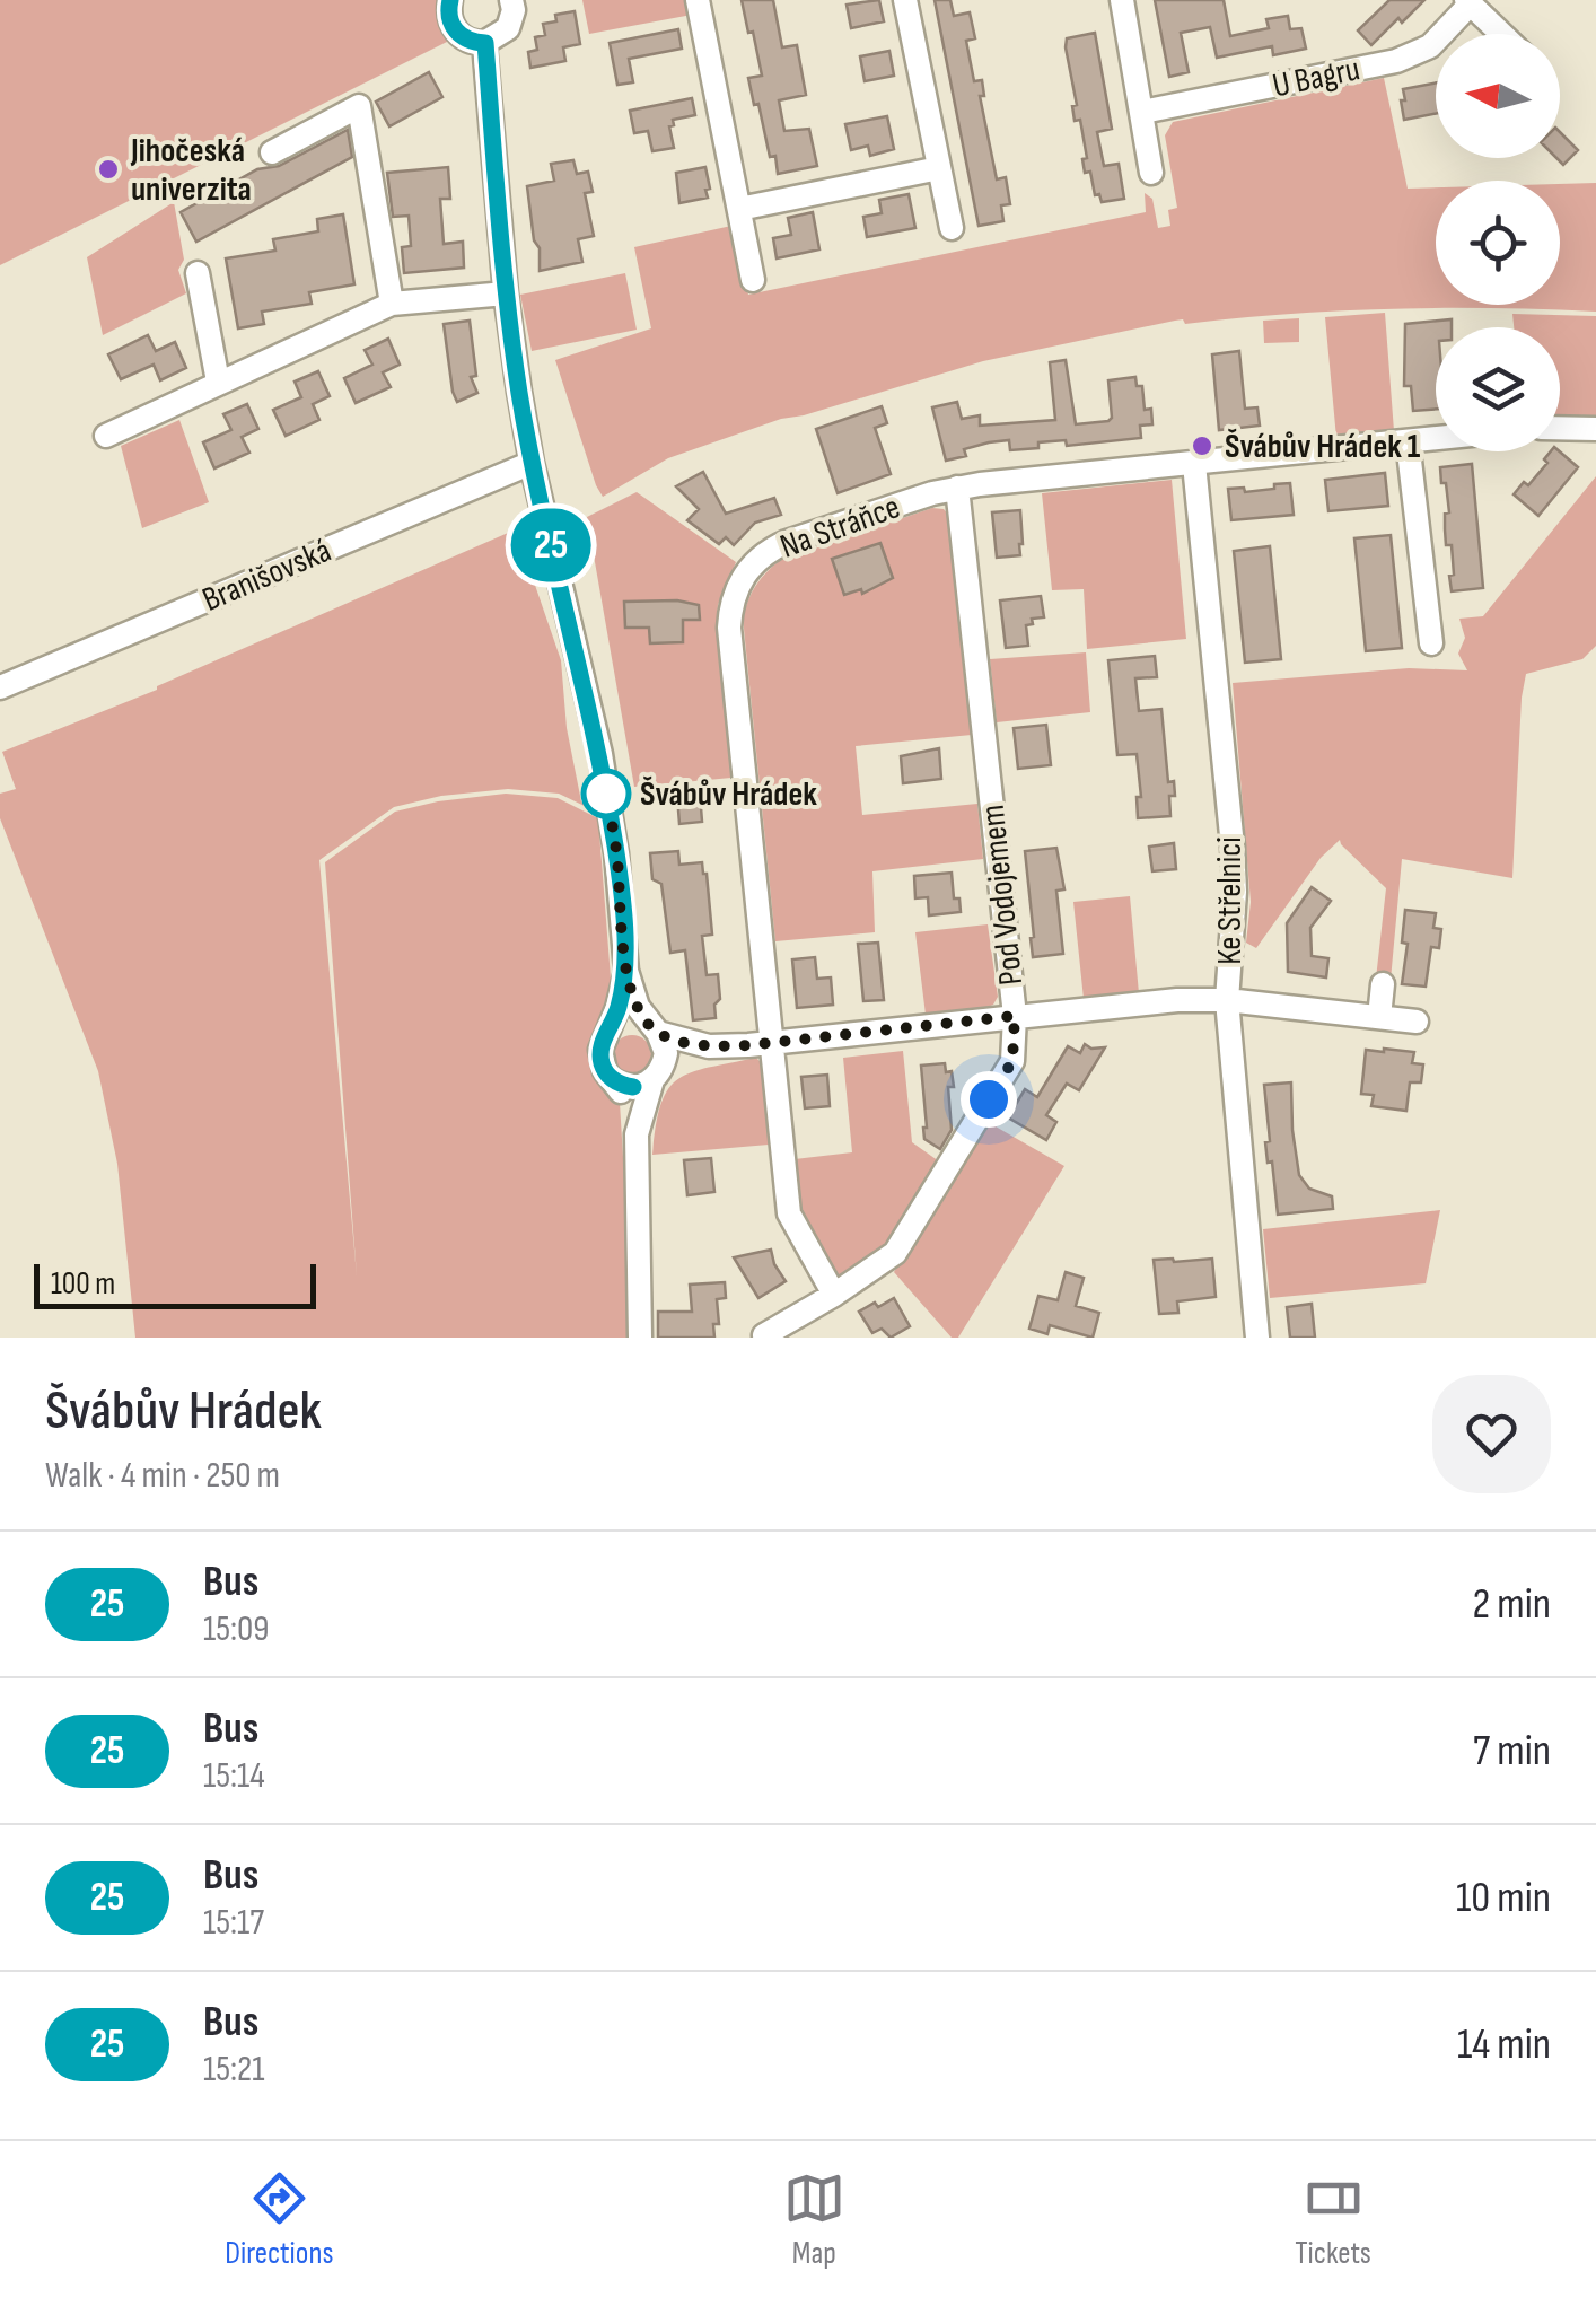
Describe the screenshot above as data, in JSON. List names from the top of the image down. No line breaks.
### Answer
{"streets":{"street":["U Bagru","Na Stráňce","Branišovská","Pod Vodojemem","Ke Střelnici"]},"crossings":[["Na Stráňce","Pod Vodojemem"],["Na Stráňce","Ke Střelnici"]],"places":["Jihočeská univerzita","Švábův Hrádek 1","Švábův Hrádek"],"lines":["bus line 25"],"scale_bar":"100 m","north":"left","page":{"on_map":"25","scale":"100 m","heading":["Švábův Hrádek","Walk · 4 min · 250 m"],"list":[{"mark":"25","name":"Bus","note":"15:09","value":"2 min"},{"mark":"25","name":"Bus","note":"15:14","value":"7 min"},{"mark":"25","name":"Bus","note":"15:17","value":"10 min"},{"mark":"25","name":"Bus","note":"15:21","value":"14 min"}],"tabs":["Directions","Map","Tickets"]}}
